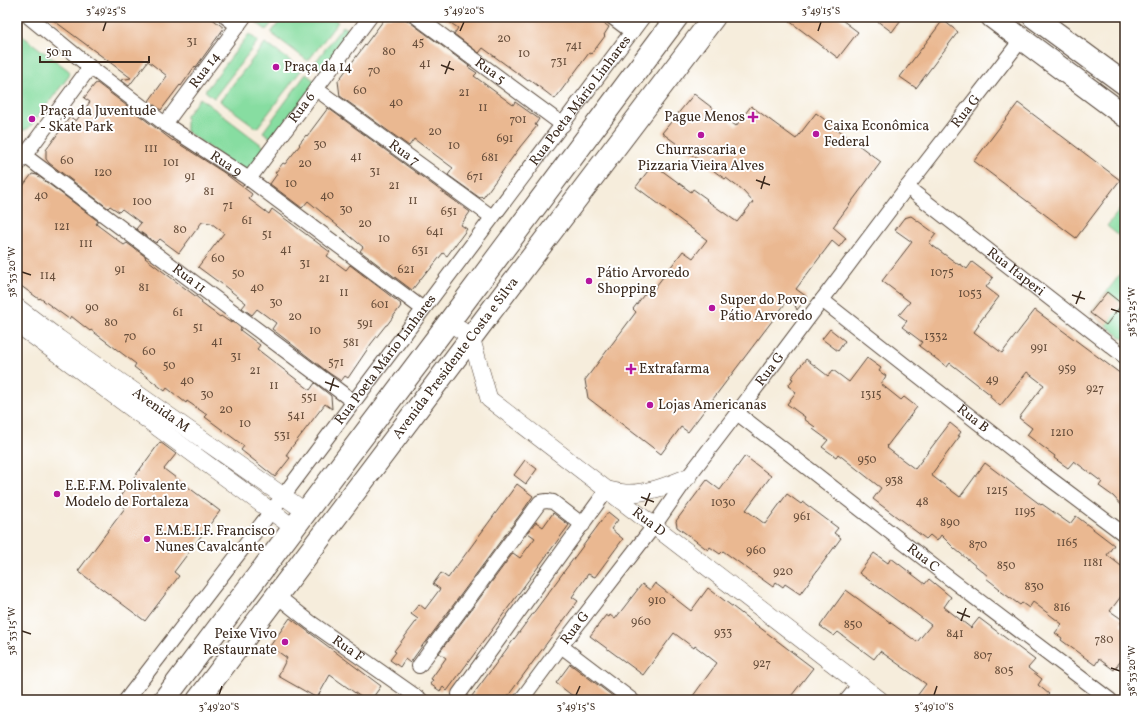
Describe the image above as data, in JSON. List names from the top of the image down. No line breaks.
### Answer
{"streets":{"main road":["Avenida Presidente Costa e Silva"],"street":["Rua 14","Rua 5","Rua Poeta Mário Linhares","Rua 6","Rua G","Rua 7","Rua 9","Rua Itaperi","Rua 11","Avenida M","Rua B","Rua D","Rua C","Rua F"]},"crossings":[["Rua 14","Rua 9"],["Rua 5","Rua Poeta Mário Linhares"],["Rua Poeta Mário Linhares","Rua 7"],["Rua Poeta Mário Linhares","Rua 9"],["Rua Poeta Mário Linhares","Rua 11"],["Rua Poeta Mário Linhares","Avenida M"],["Rua 6","Rua 7"],["Rua 6","Rua 9"],["Rua G","Rua Itaperi"],["Rua G","Rua B"],["Rua G","Rua D"],["Rua G","Rua C"],["Avenida Presidente Costa e Silva","Avenida M"],["Avenida Presidente Costa e Silva","Rua D"],["Avenida Presidente Costa e Silva","Rua F"]],"places":{"other":["Praça da 14","Praça da Juventude - Skate Park","Caixa Econômica Federal","Churrascaria e Pizzaria Vieira Alves","Pátio Arvoredo Shopping","Super do Povo Pátio Arvoredo","Lojas Americanas","E.E.F.M. Polivalente Modelo de Fortaleza","E.M.E.I.F. Francisco Nunes Cavalcante","Peixe Vivo Restaurnate"],"health":["Pague Menos","Extrafarma"]},"house_numbers":["20","31","45","741","80","10","731","41","70","60","21","40","11","701","20","691","30","10","111","41","681","60","101","20","31","120","91","671","10","21","81","40","40","11","100","71","30","651","61","20","121","80","641","51","10","111","41","631","60","31","91","621","1075","50","114","21","81","40","11","1053","30","601","90","61","20","80","591","51","10","70","1332","41","581","991","60","31","571","50","959","21","49","40","11","927","30","1315","551","20","541","10","1210","531","950","938","1215","48","1030","1195","961","890","1165","870","960","1181","850","920","830","910","816","960","850","933","841","780","807","927","805"],"scale_bar":"50 m","coordinates":["3°49'25\"S","3°49'20\"S","3°49'15\"S","38°33'20\"W","38°33'25\"W","38°33'15\"W","3°49'10\"S"]}
